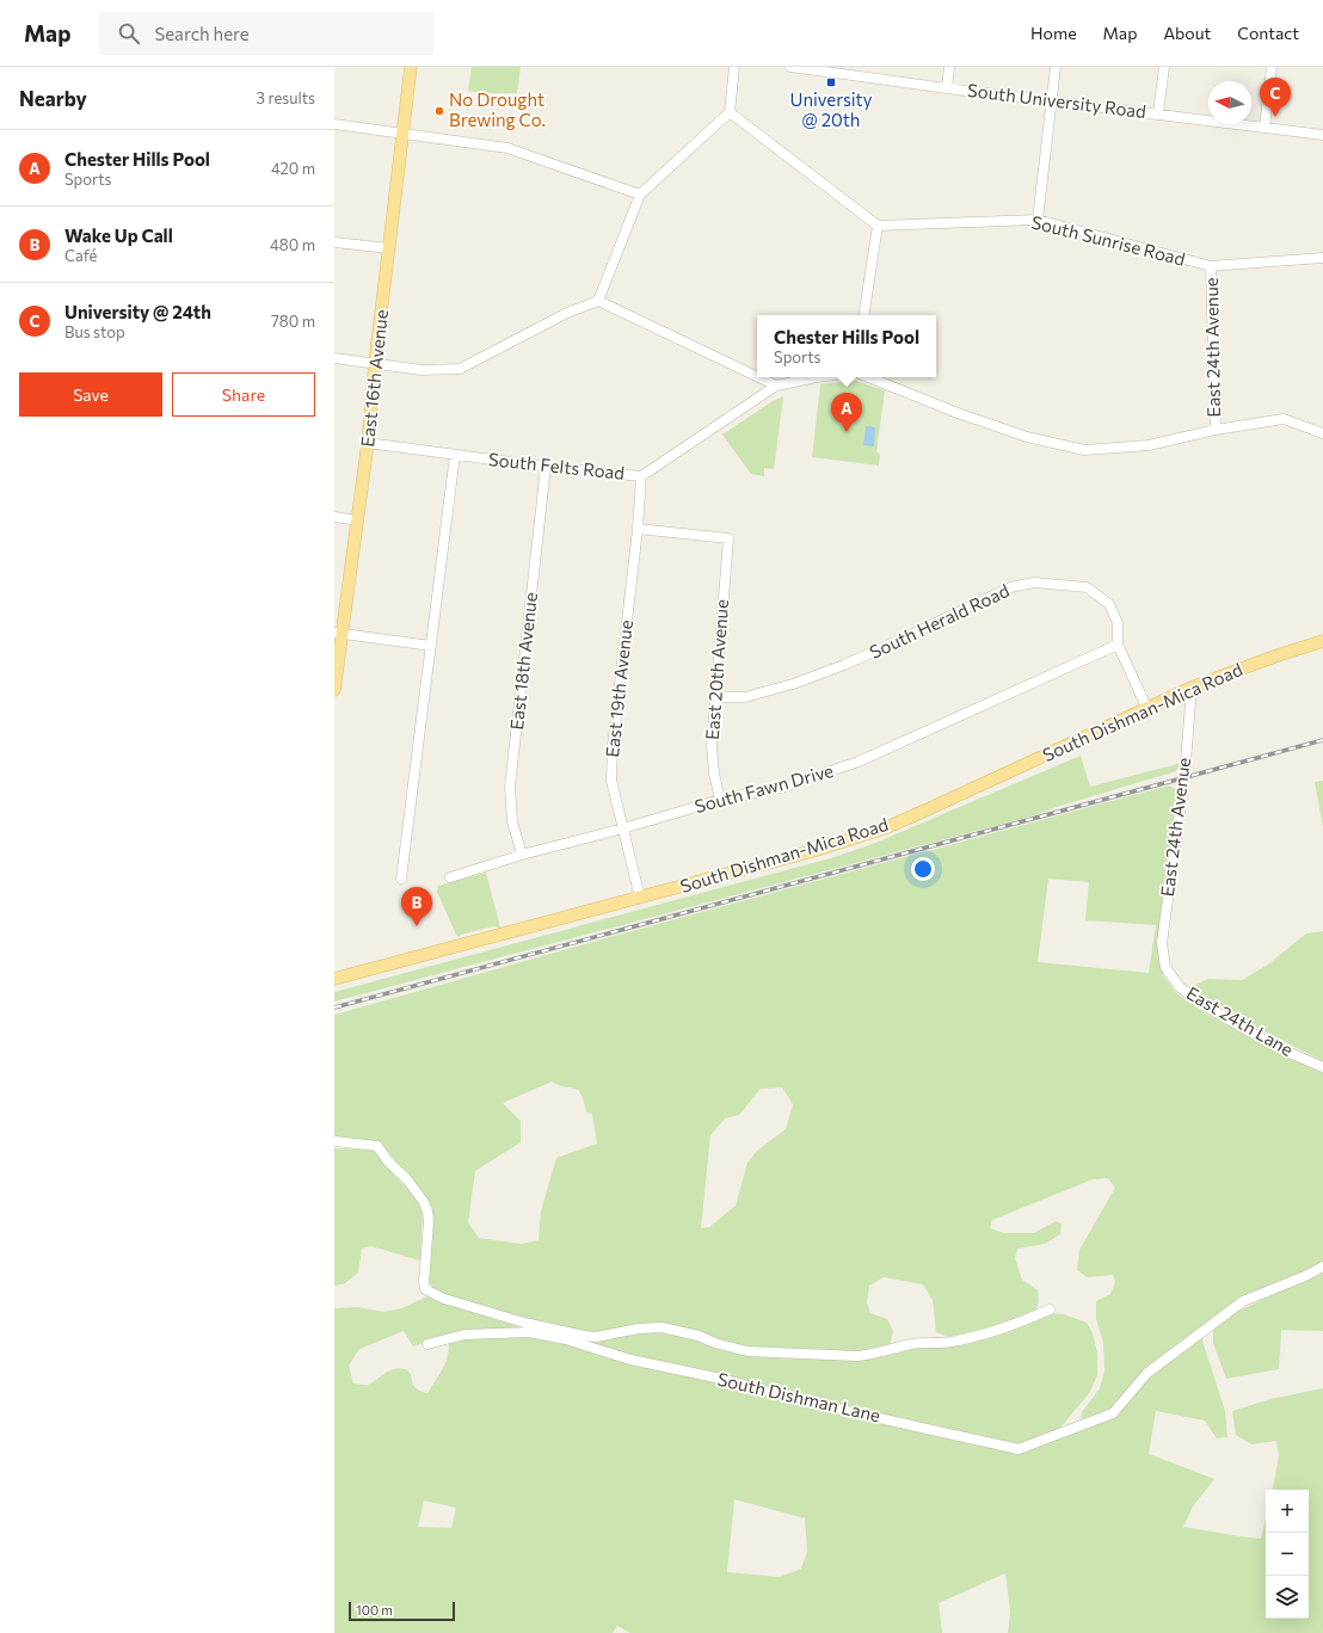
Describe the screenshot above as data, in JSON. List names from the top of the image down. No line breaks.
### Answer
{"streets":{"main road":["East 16th Avenue","South Dishman-Mica Road"],"street":["South University Road","South Sunrise Road","East 24th Avenue","South Felts Road","South Herald Road","East 18th Avenue","East 20th Avenue","East 19th Avenue","South Fawn Drive","East 24th Lane","South Dishman Lane"]},"crossings":[["South Sunrise Road","East 24th Avenue"],["East 24th Avenue","South Dishman-Mica Road"],["East 24th Avenue","East 24th Lane"],["East 16th Avenue","South Felts Road"],["South Felts Road","East 18th Avenue"],["South Felts Road","East 19th Avenue"],["South Herald Road","East 20th Avenue"],["South Herald Road","South Dishman-Mica Road"],["South Herald Road","South Fawn Drive"],["East 18th Avenue","South Fawn Drive"],["East 20th Avenue","East 19th Avenue"],["East 20th Avenue","South Fawn Drive"],["East 19th Avenue","South Dishman-Mica Road"],["East 19th Avenue","South Fawn Drive"]],"places":{"transit":["University @ 20th"],"other":["No Drought Brewing Co."]},"scale_bar":"100 m","north":"left","page":{"header":"Map","search":"Search here","nav":["Home","Map","About","Contact"],"heading":["Nearby","3 results"],"pins":["C","A","B"],"list":[{"mark":"A","name":"Chester Hills Pool","note":"Sports","value":"420 m"},{"mark":"B","name":"Wake Up Call","note":"Café","value":"480 m"},{"mark":"C","name":"University @ 24th","note":"Bus stop","value":"780 m"}],"popup":["Chester Hills Pool","Sports"],"buttons":["Save","Share"],"map_buttons":["+","−"],"scale":"100 m"}}
